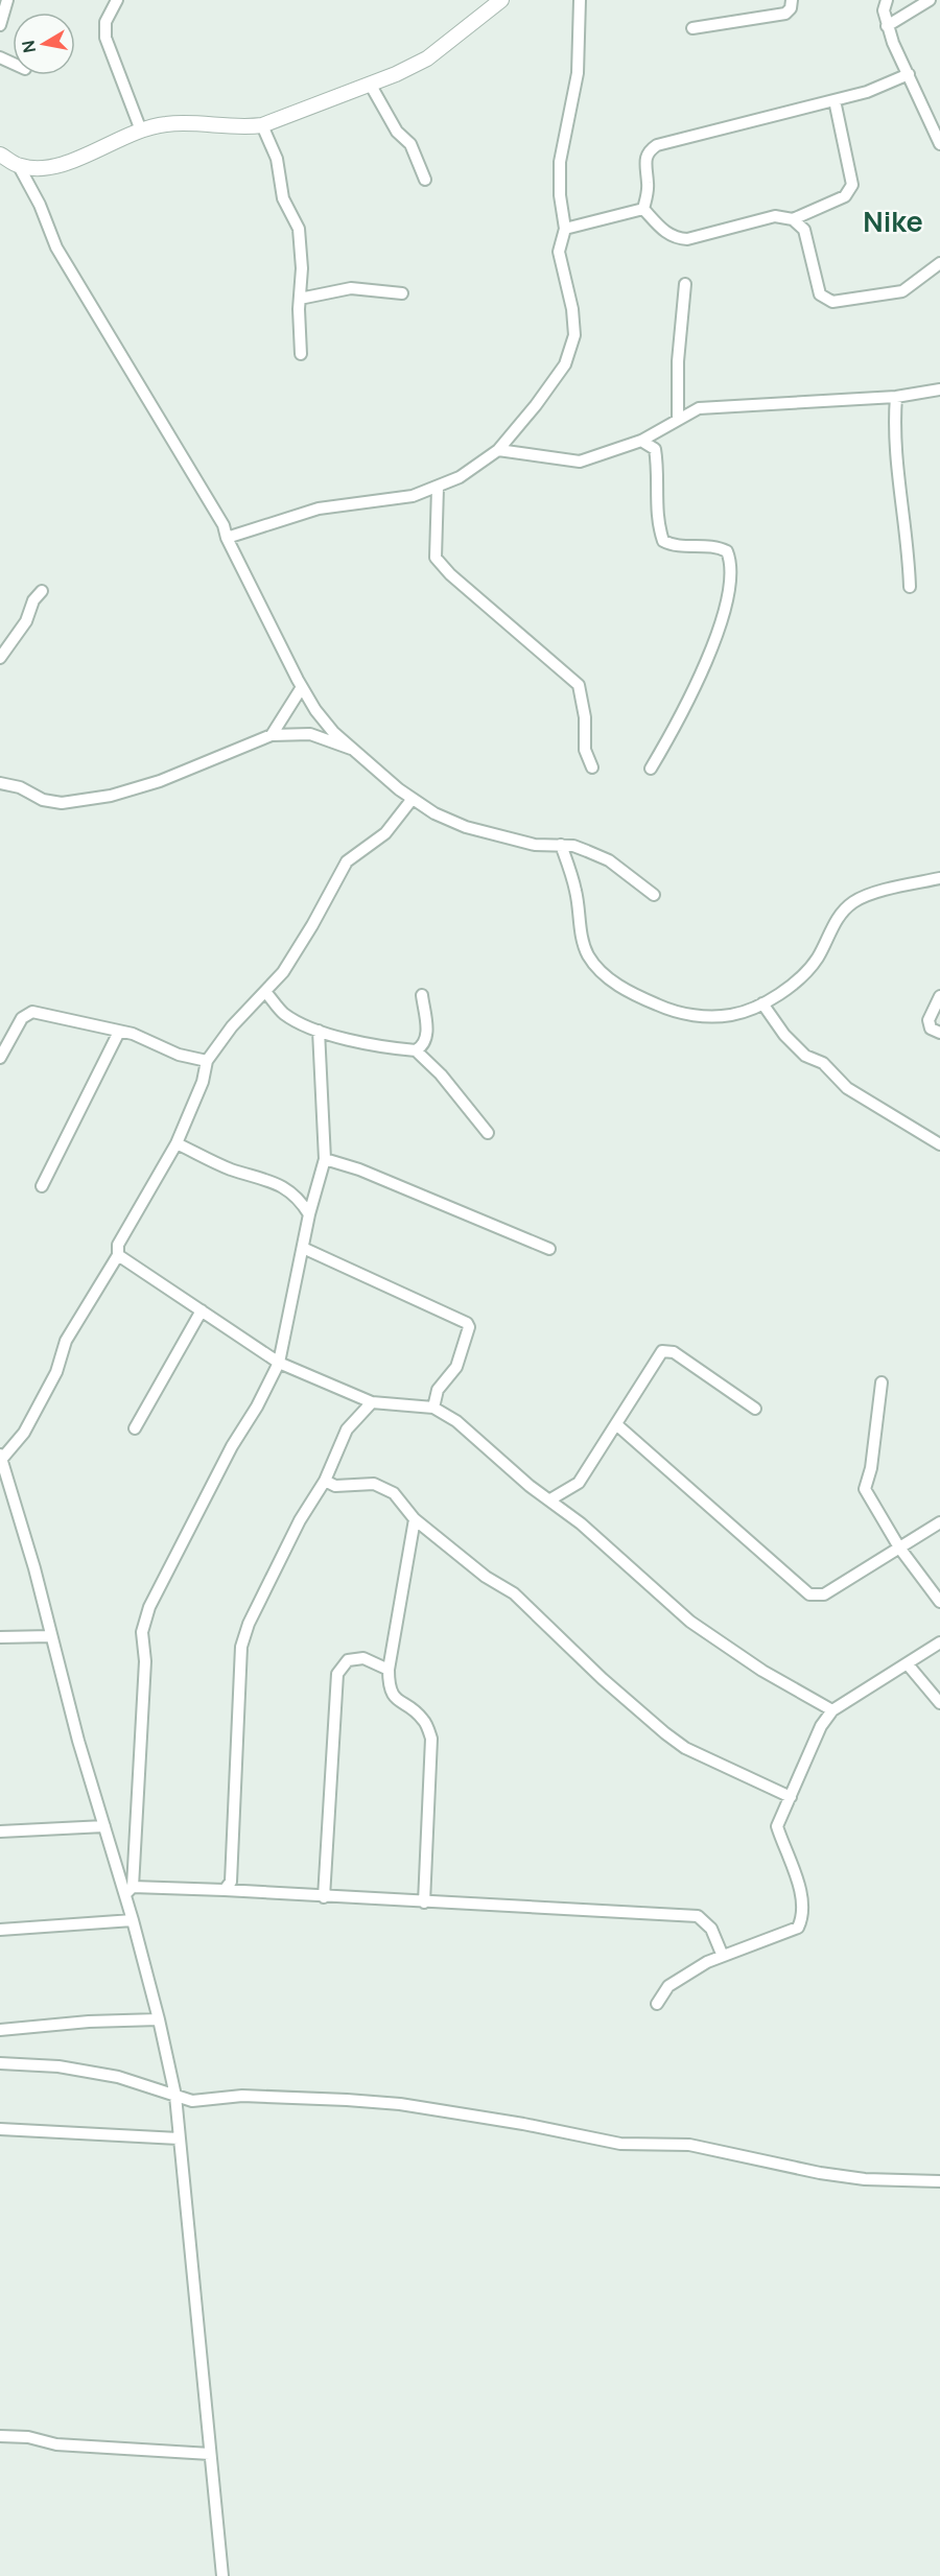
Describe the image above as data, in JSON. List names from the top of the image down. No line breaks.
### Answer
{"districts":["Nike"],"north":"left"}
